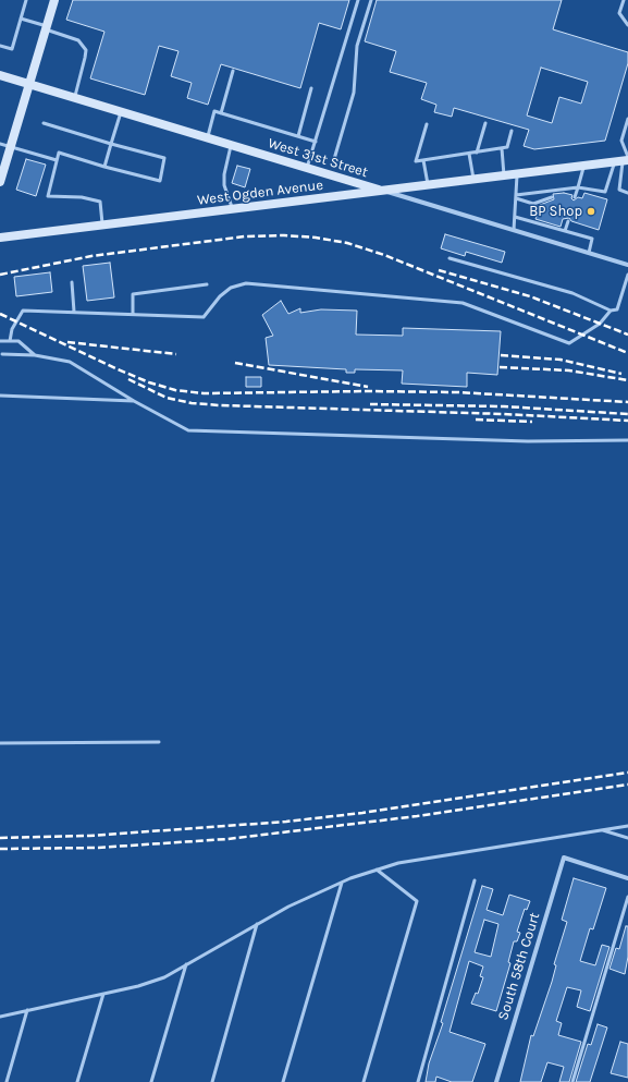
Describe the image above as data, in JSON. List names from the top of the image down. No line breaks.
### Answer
{"streets":{"main road":["West 31st Street","West Ogden Avenue"],"street":["South 58th Court"]},"crossings":[["West 31st Street","West Ogden Avenue"]],"places":["BP Shop"]}
